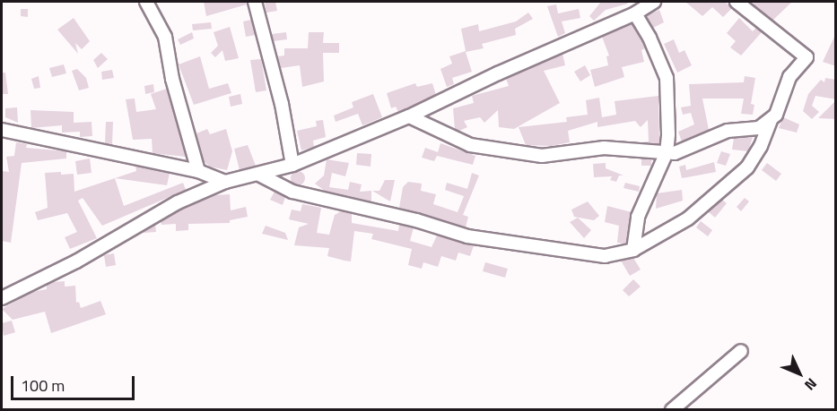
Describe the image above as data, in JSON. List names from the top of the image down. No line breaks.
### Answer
{"scale_bar":"100 m","north":"bottom right"}
